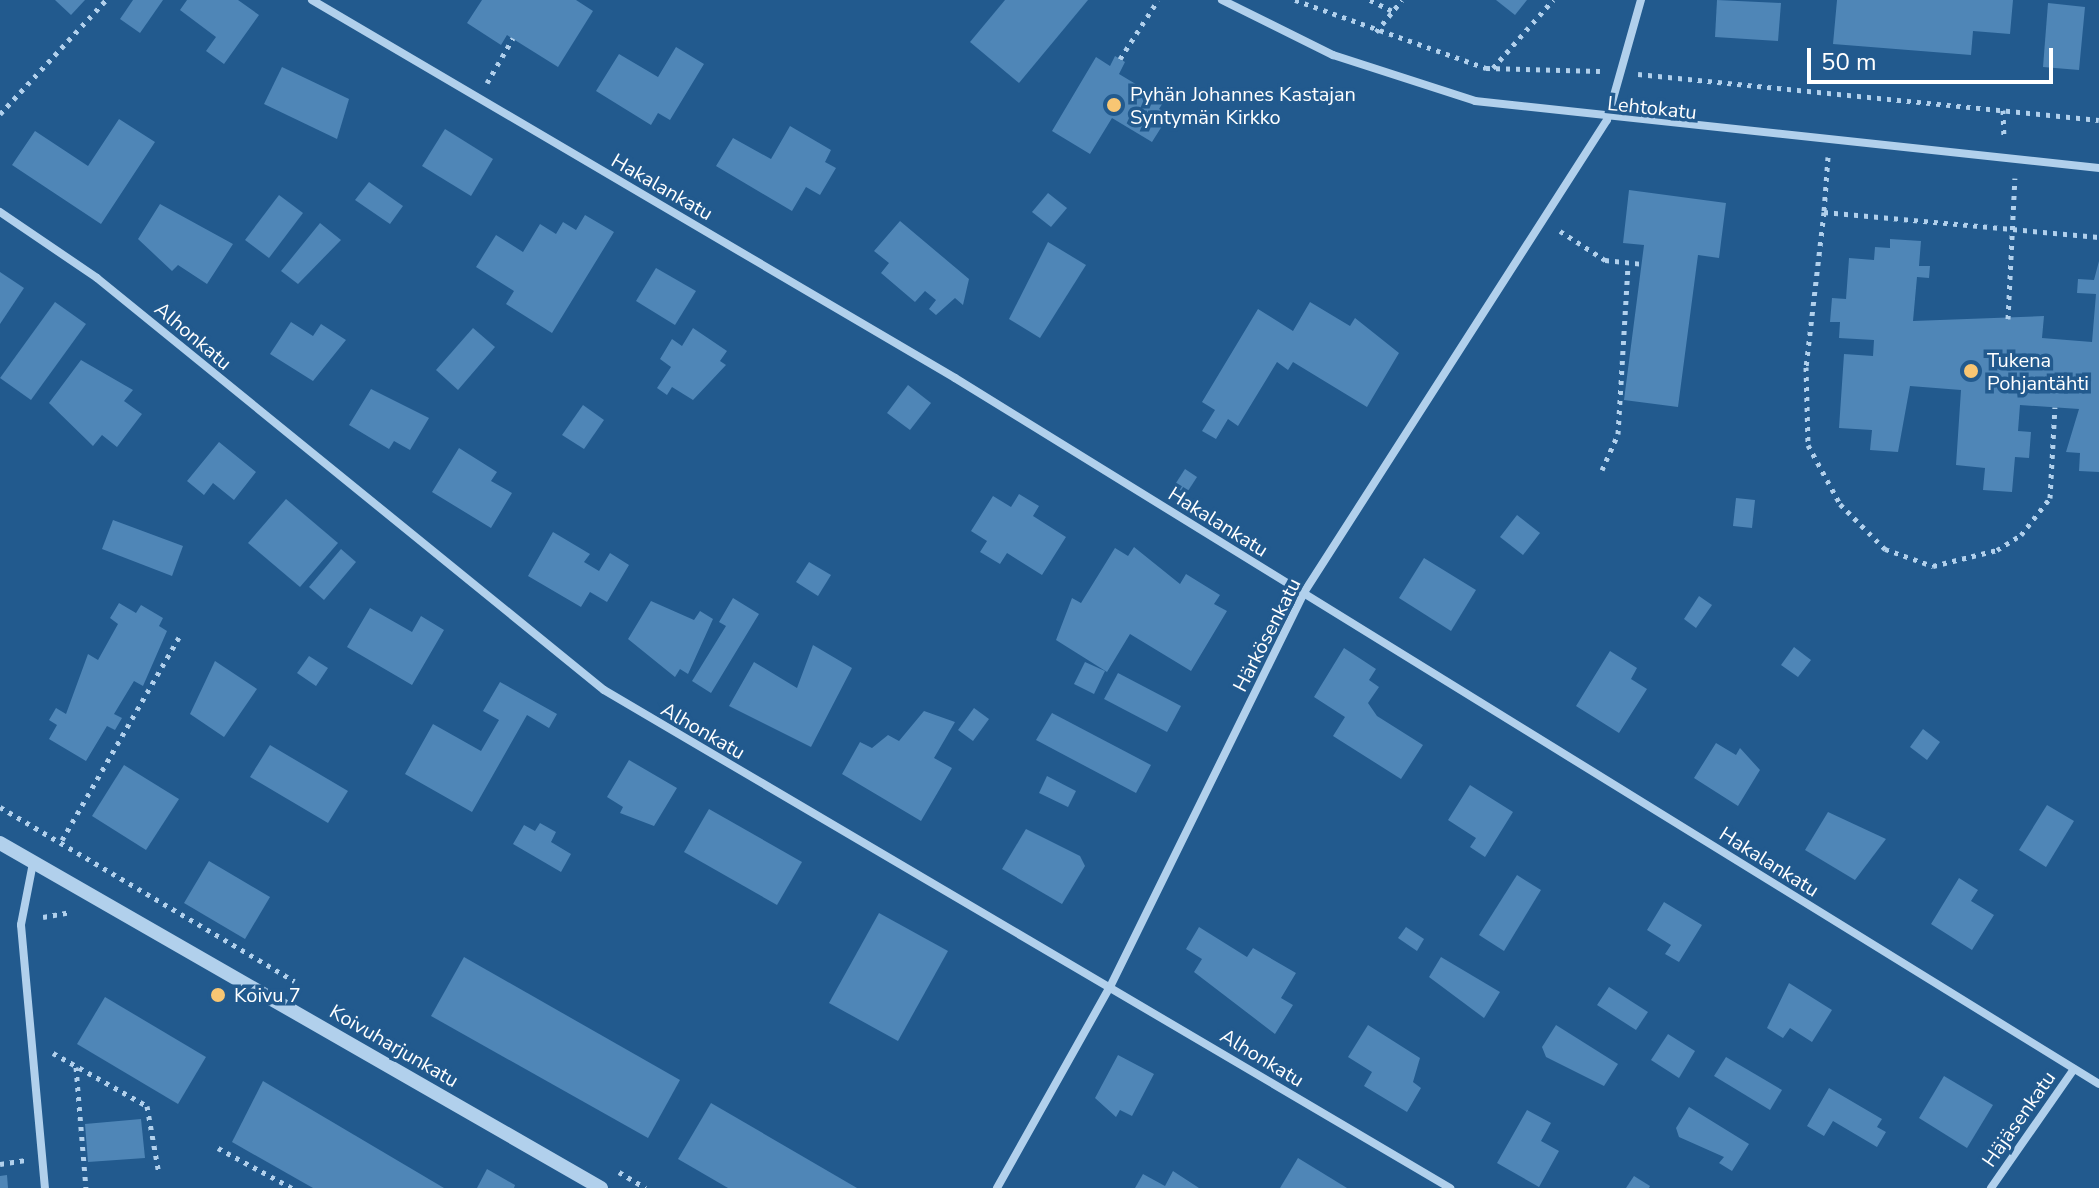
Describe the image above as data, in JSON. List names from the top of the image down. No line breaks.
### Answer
{"streets":{"street":["Lehtokatu","Hakalankatu","Alhonkatu","Härkösenkatu","Koivuharjunkatu","Häjäsenkatu"]},"crossings":[["Lehtokatu","Härkösenkatu"],["Hakalankatu","Härkösenkatu"],["Hakalankatu","Häjäsenkatu"],["Alhonkatu","Härkösenkatu"]],"places":["Pyhän Johannes Kastajan Syntymän Kirkko","Tukena Pohjantähti","Koivu 7"],"scale_bar":"50 m"}
